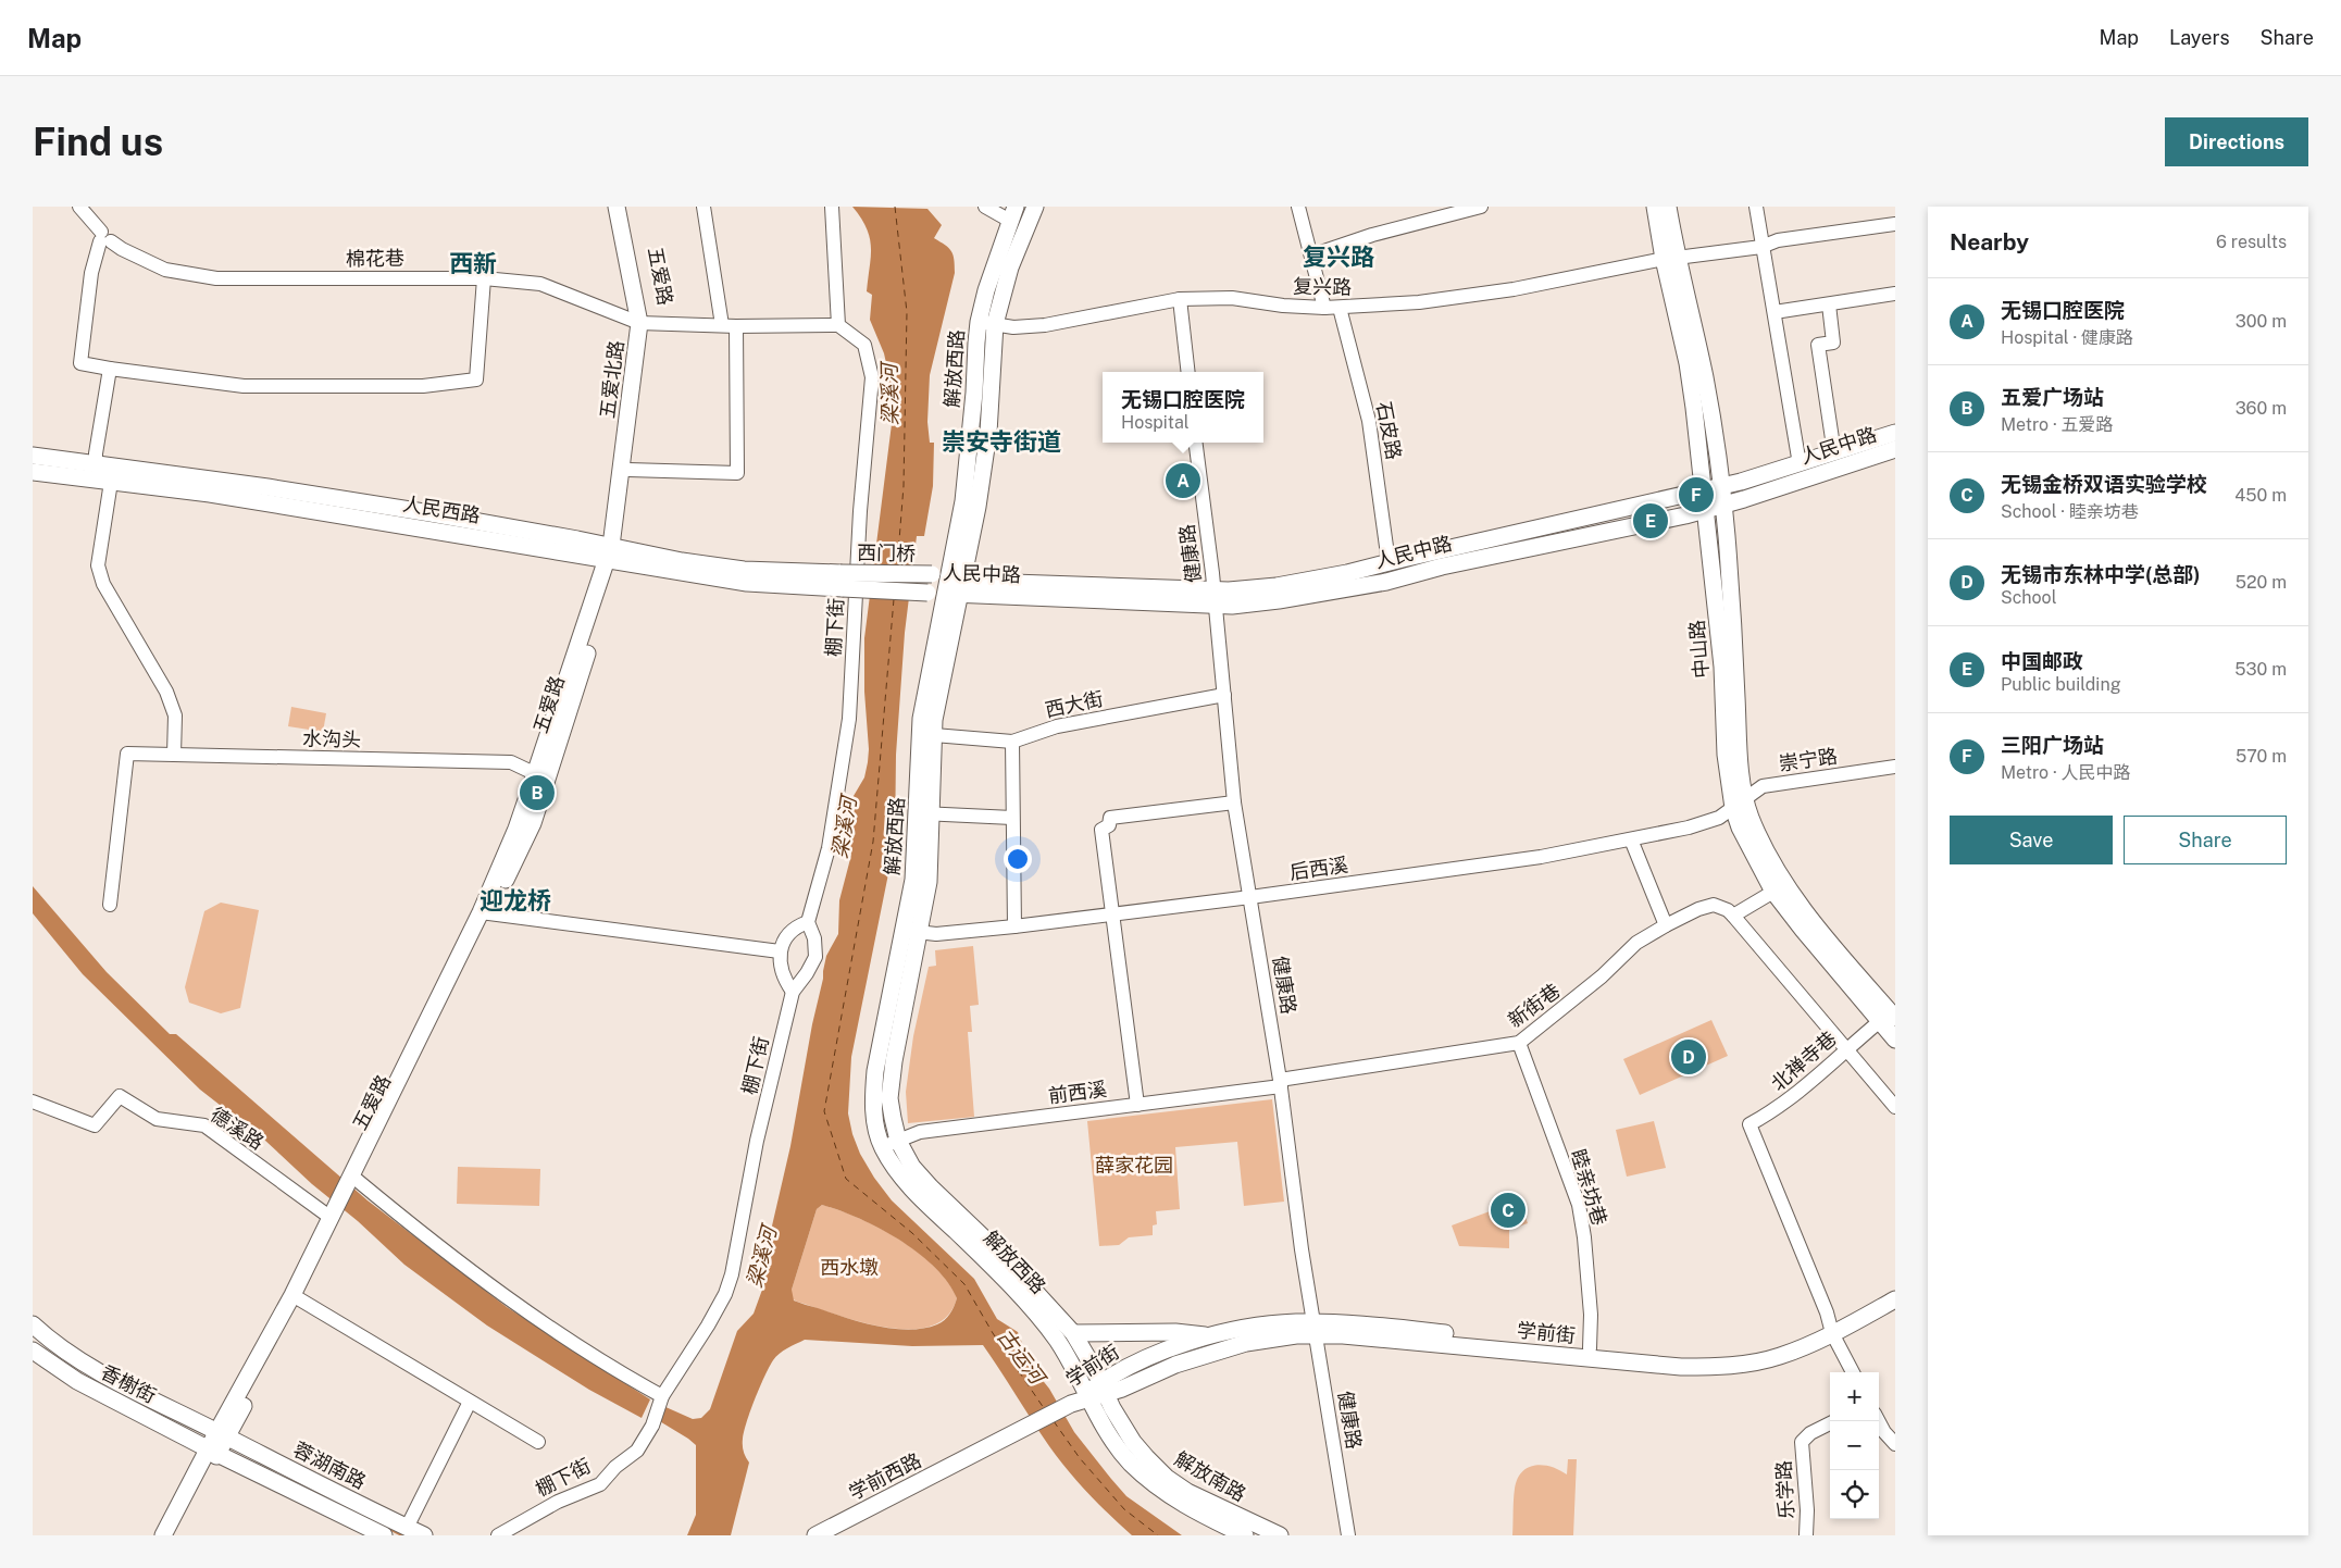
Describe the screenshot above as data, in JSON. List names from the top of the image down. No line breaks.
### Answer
{"streets":{"main road":["五爱路","解放西路","五爱北路","人民中路","人民西路","西门桥","中山路","学前街","香榭街","蓉湖南路","学前西路","解放南路"],"street":["棉花巷","复兴路","石皮路","健康路","棚下街","西大街","水沟头","崇宁路","后西溪","新街巷","北禅寺巷","前西溪","德溪路","睦亲坊巷","乐学路"]},"crossings":[["棉花巷","五爱路"],["棉花巷","五爱北路"],["棉花巷","棚下街"],["五爱路","五爱北路"],["五爱路","人民西路"],["五爱路","水沟头"],["五爱路","德溪路"],["复兴路","解放西路"],["复兴路","石皮路"],["复兴路","中山路"],["解放西路","人民中路"],["解放西路","西大街"],["解放西路","后西溪"],["解放西路","前西溪"],["解放西路","学前街"],["解放西路","解放南路"],["五爱北路","人民西路"],["石皮路","人民中路"],["人民中路","西门桥"],["人民中路","健康路"],["人民中路","中山路"],["人民西路","西门桥"],["健康路","西大街"],["健康路","后西溪"],["健康路","新街巷"],["健康路","前西溪"],["健康路","学前街"],["中山路","崇宁路"],["中山路","后西溪"],["中山路","北禅寺巷"],["崇宁路","后西溪"],["新街巷","前西溪"],["新街巷","睦亲坊巷"],["北禅寺巷","学前街"],["睦亲坊巷","学前街"],["学前街","学前西路"],["学前街","解放南路"],["香榭街","蓉湖南路"]],"districts":["复兴路","西新","崇安寺街道","迎龙桥"],"water":["梁溪河","古运河"],"parks":["薛家花园","西水墩"],"page":{"header":"Map","nav":["Map","Layers","Share"],"buttons":["Directions",["Save","Share"]],"title":"Find us","heading":["Nearby","6 results"],"list":[{"mark":"A","name":"无锡口腔医院","note":"Hospital · 健康路","value":"300 m"},{"mark":"B","name":"五爱广场站","note":"Metro · 五爱路","value":"360 m"},{"mark":"C","name":"无锡金桥双语实验学校","note":"School · 睦亲坊巷","value":"450 m"},{"mark":"D","name":"无锡市东林中学(总部)","note":"School","value":"520 m"},{"mark":"E","name":"中国邮政","note":"Public building","value":"530 m"},{"mark":"F","name":"三阳广场站","note":"Metro · 人民中路","value":"570 m"}],"popup":["无锡口腔医院","Hospital"],"pins":["A","F","E","B","D","C"],"map_buttons":["+","−"]}}
